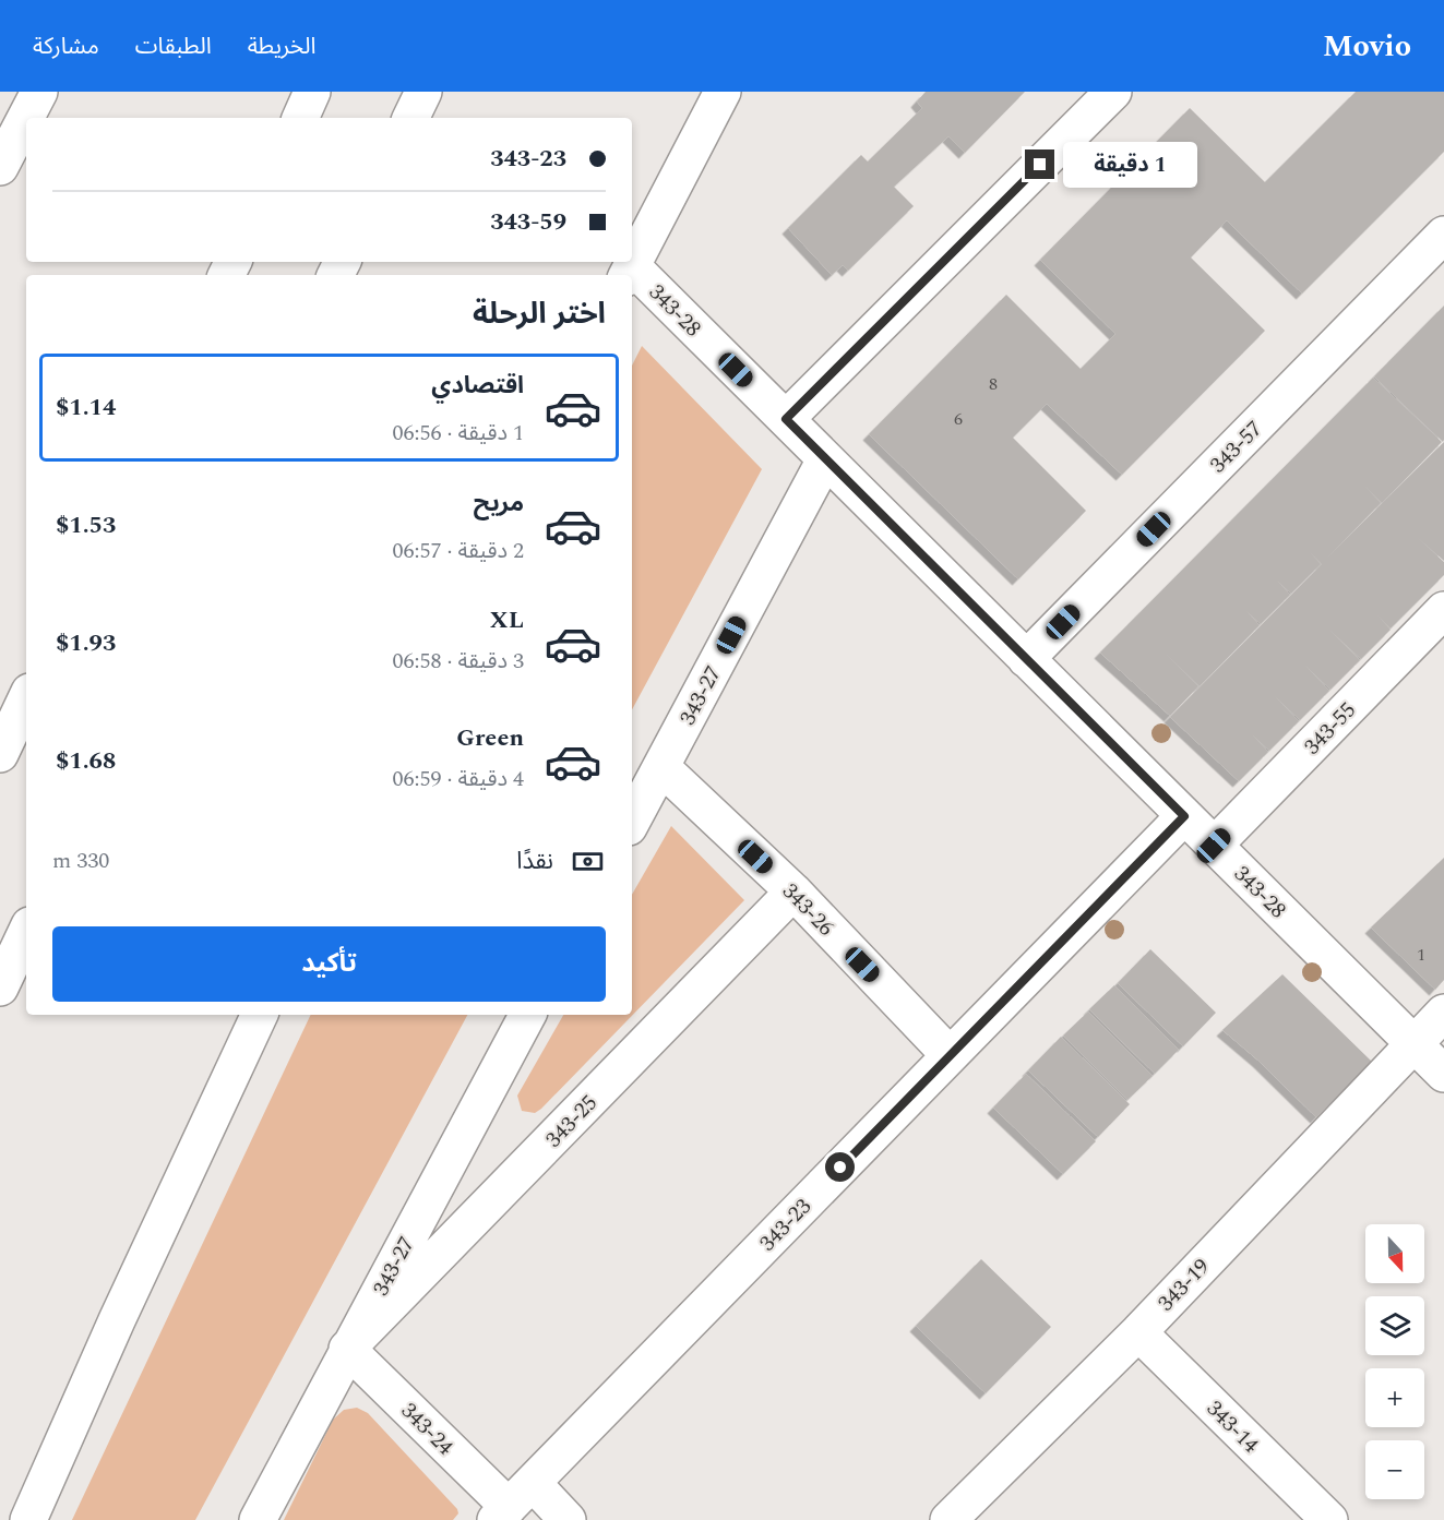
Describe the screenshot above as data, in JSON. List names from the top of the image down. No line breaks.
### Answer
{"streets":{"main road":["343-28","343-57","343-27","343-55","343-26","343-25","343-23","343-19","343-14","343-24"]},"crossings":[["343-28","343-57"],["343-28","343-27"],["343-28","343-55"],["343-28","343-23"],["343-28","343-19"],["343-27","343-26"],["343-27","343-25"],["343-27","343-24"],["343-26","343-25"],["343-26","343-23"],["343-25","343-24"],["343-23","343-24"],["343-19","343-14"]],"house_numbers":["8","6","1"],"north":"bottom","page":{"header":"Movio","nav":["الخريطة","الطبقات","مشاركة"],"banner":["343-23","343-59"],"bubble":"1 دقيقة","heading":"اختر الرحلة","list":[{"name":"اقتصادي","note":"1 دقيقة · 06:56","value":"$1.14"},{"name":"مريح","note":"2 دقيقة · 06:57","value":"$1.53"},{"name":"XL","note":"3 دقيقة · 06:58","value":"$1.93"},{"name":"Green","note":"4 دقيقة · 06:59","value":"$1.68"}],"pay":["نقدًا","330 m"],"buttons":"تأكيد","map_buttons":["+","−"]}}
